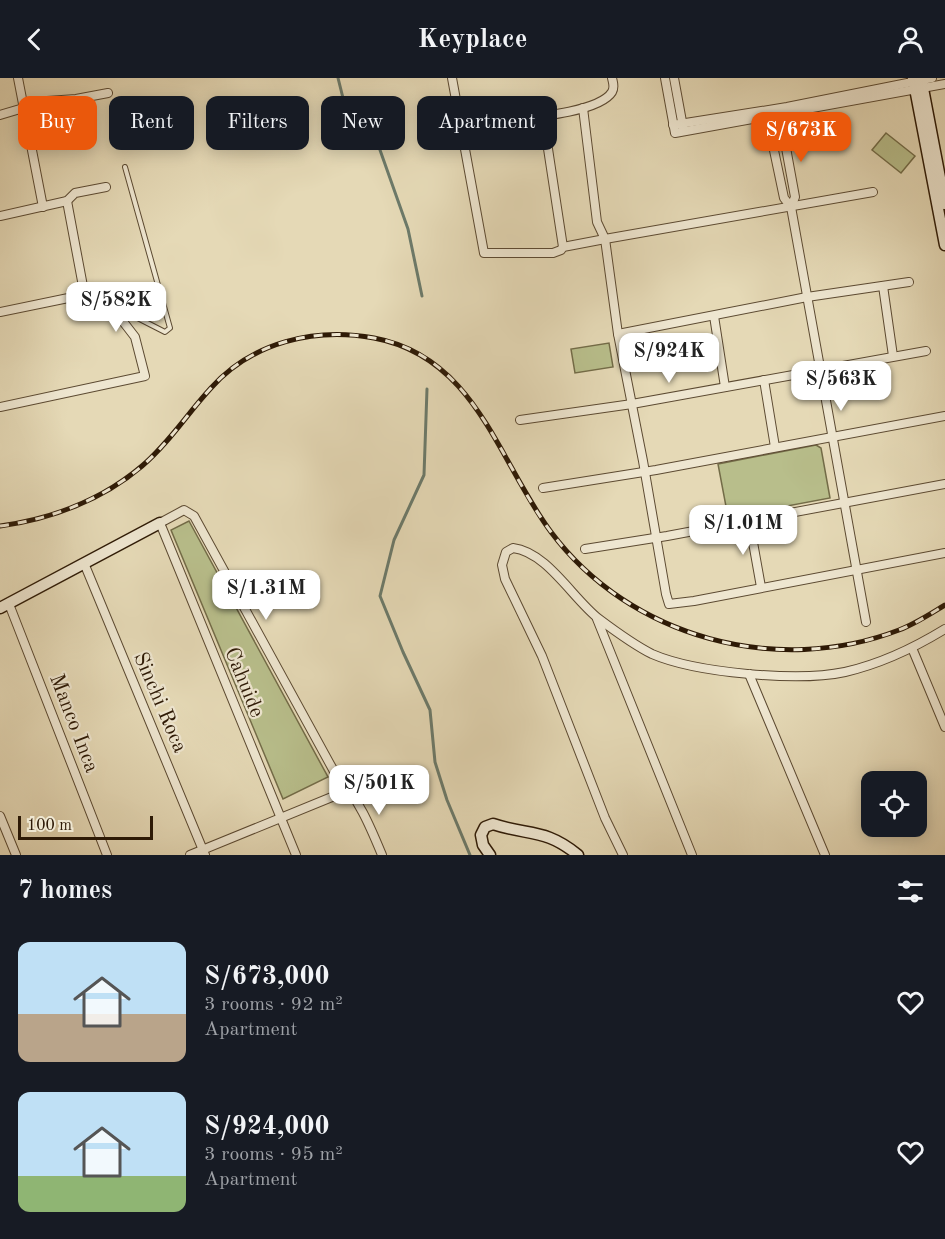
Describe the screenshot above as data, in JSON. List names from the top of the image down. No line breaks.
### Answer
{"streets":{"street":["Cahuide","Sinchi Roca","Manco Inca"]},"scale_bar":"100 m","page":{"header":"Keyplace","chip":["Buy","Rent","Filters","New","Apartment"],"price":["S/673K","S/582K","S/924K","S/563K","S/1.01M","S/1.31M","S/501K"],"scale":"100 m","heading":"7 homes","list":[{"name":"S/673,000","note":"3 rooms · 92 m² · Apartment"},{"name":"S/924,000","note":"3 rooms · 95 m² · Apartment"}]}}
